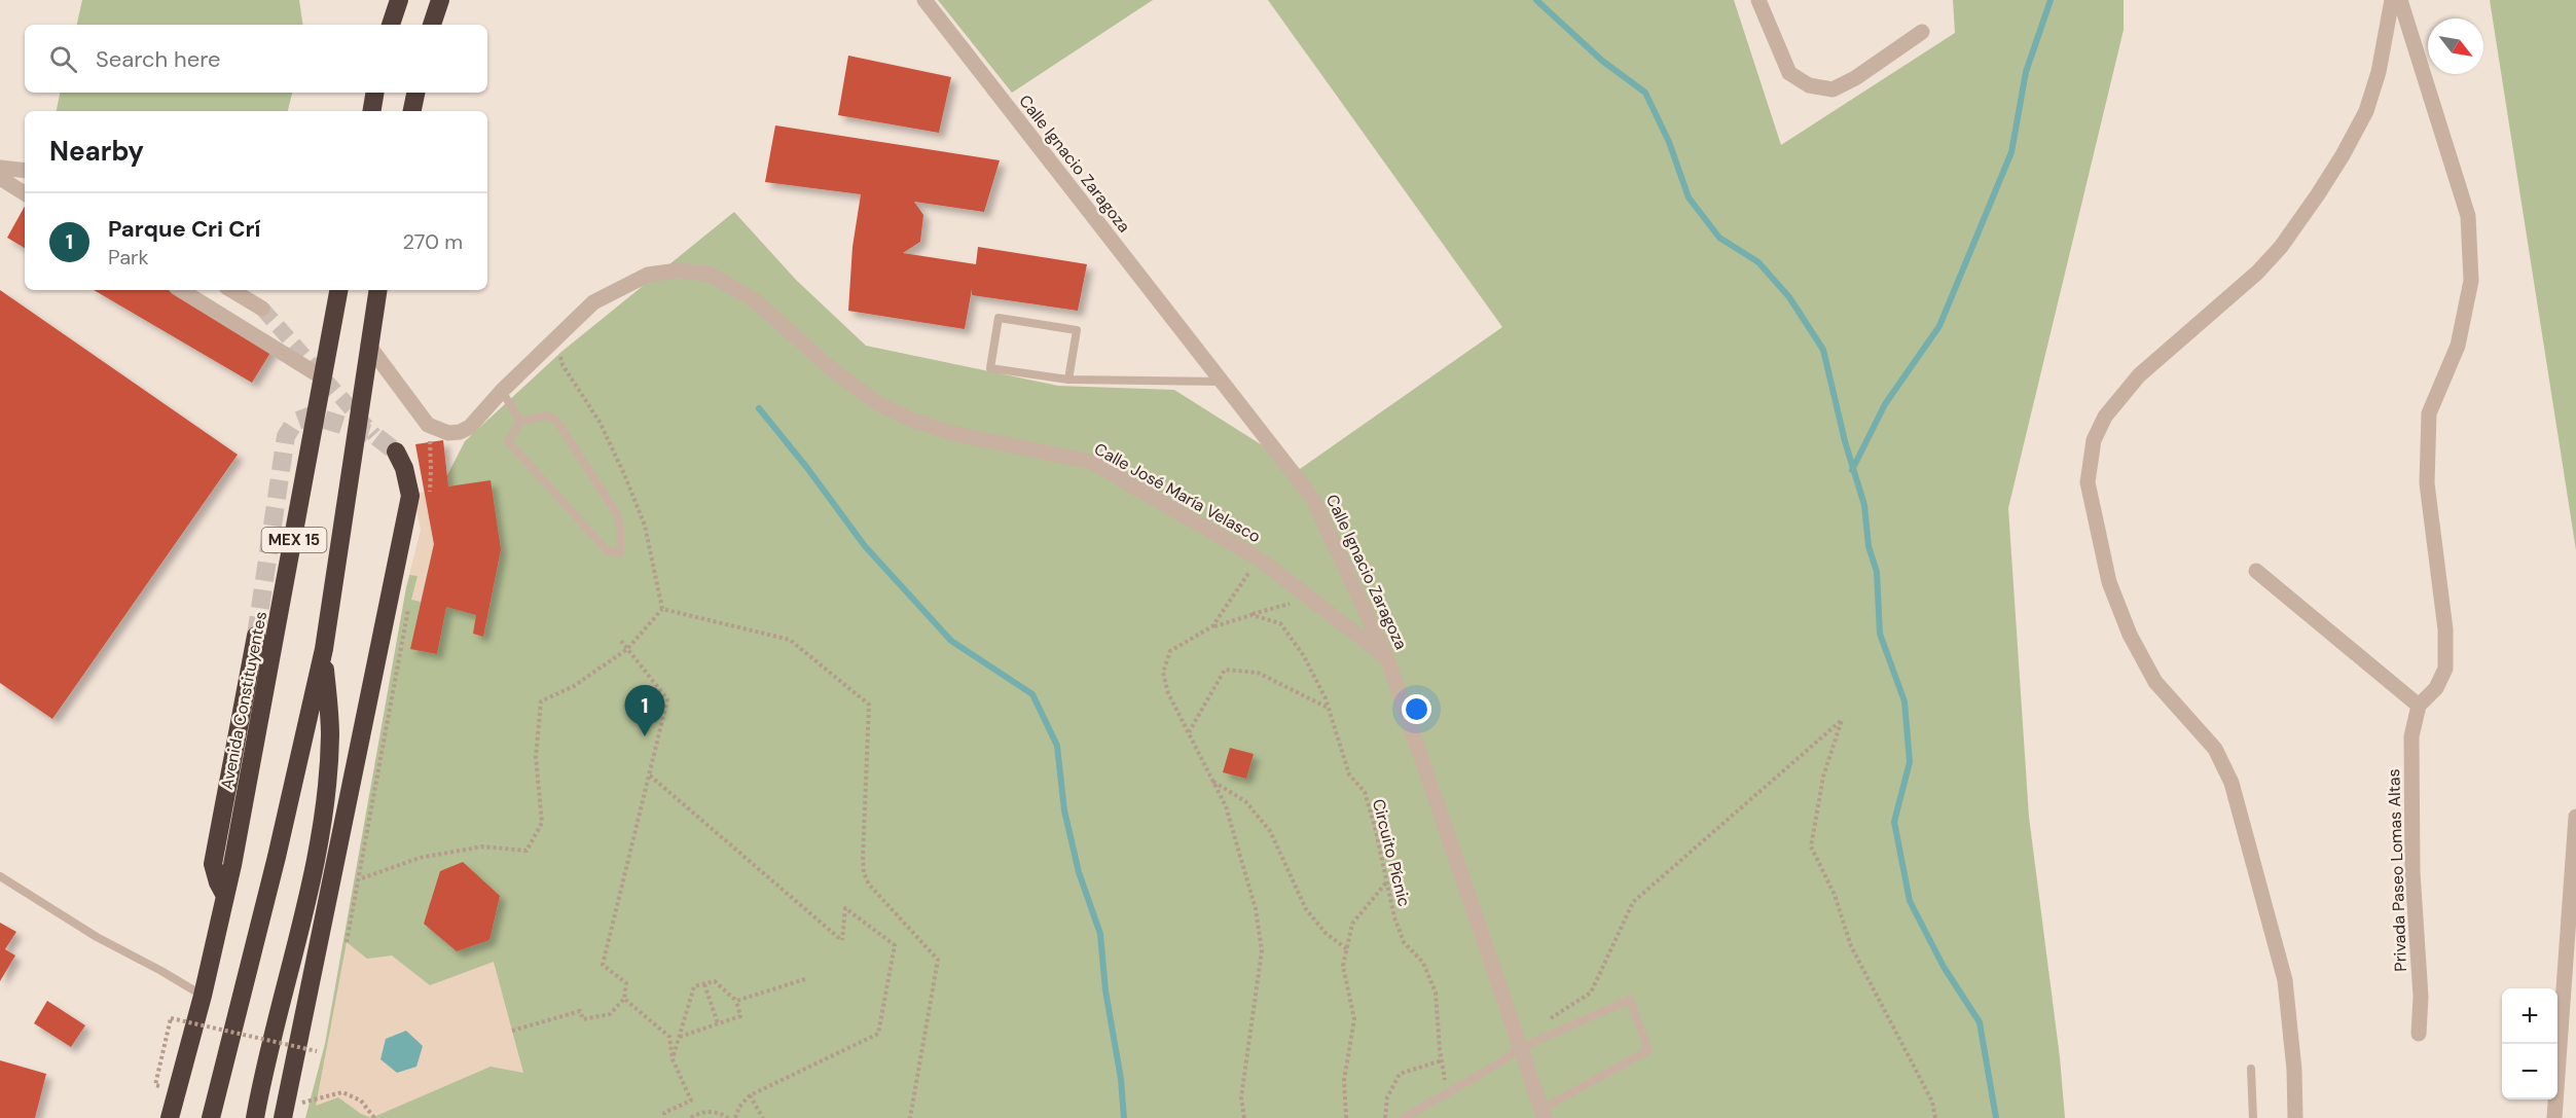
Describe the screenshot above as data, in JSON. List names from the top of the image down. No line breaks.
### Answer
{"streets":{"highway":["MEX 15","Avenida Constituyentes"],"street":["Calle Ignacio Zaragoza","Calle José María Velasco","Privada Paseo Lomas Altas"],"path":["Circuito Pícnic"]},"crossings":[["Calle Ignacio Zaragoza","Calle José María Velasco"]],"north":"bottom right","page":{"search":"Search here","heading":"Nearby","list":[{"mark":"1","name":"Parque Cri Crí","note":"Park","value":"270 m"}],"pins":"1","map_buttons":["+","−"]}}
